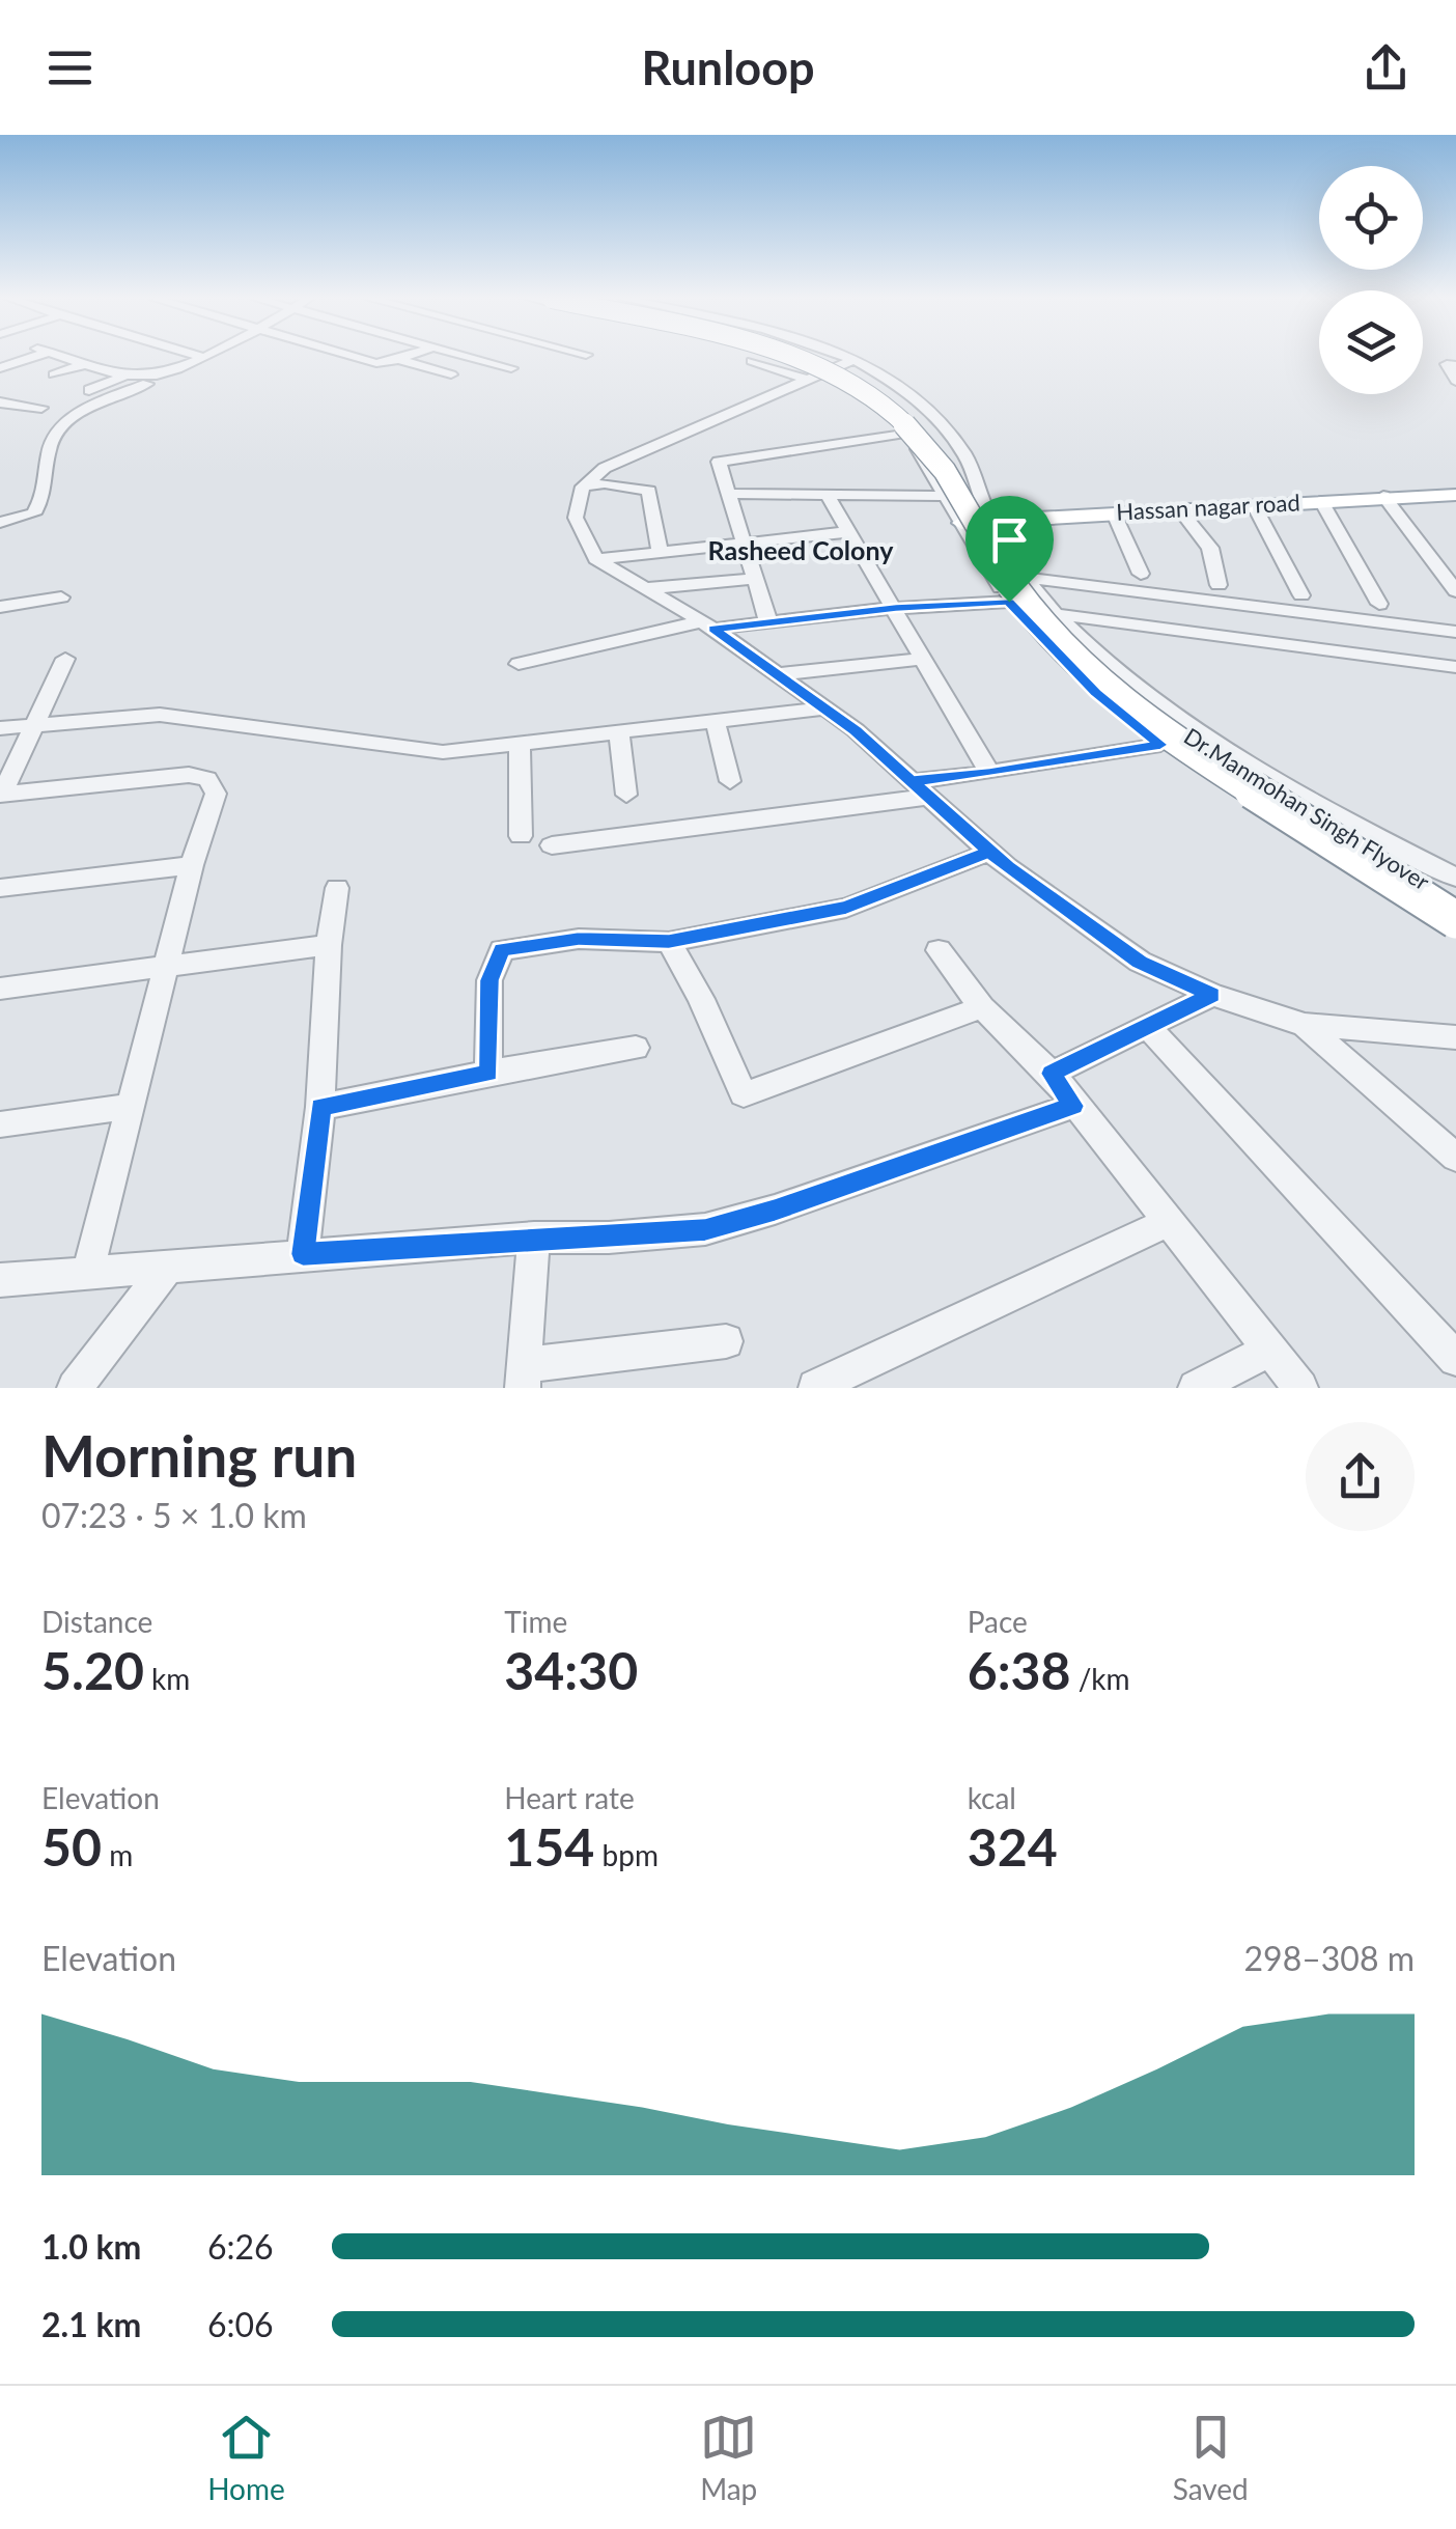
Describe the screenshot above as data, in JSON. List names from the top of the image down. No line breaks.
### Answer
{"streets":{"highway":["Dr.Manmohan Singh Flyover"],"main road":["Hassan nagar road"]},"districts":["Rasheed Colony"],"page":{"header":"Runloop","heading":["Morning run","07:23 · 5 × 1.0 km"],"stats":[["Distance","5.20 km"],["Time","34:30"],["Pace","6:38 /km"],["Elevation","50 m"],["Heart rate","154 bpm"],["kcal","324"]],"chart":["Elevation","298–308 m"],"list":[{"name":"1.0 km","note":"6:26"},{"name":"2.1 km","note":"6:06"}],"tabs":["Home","Map","Saved"]}}
